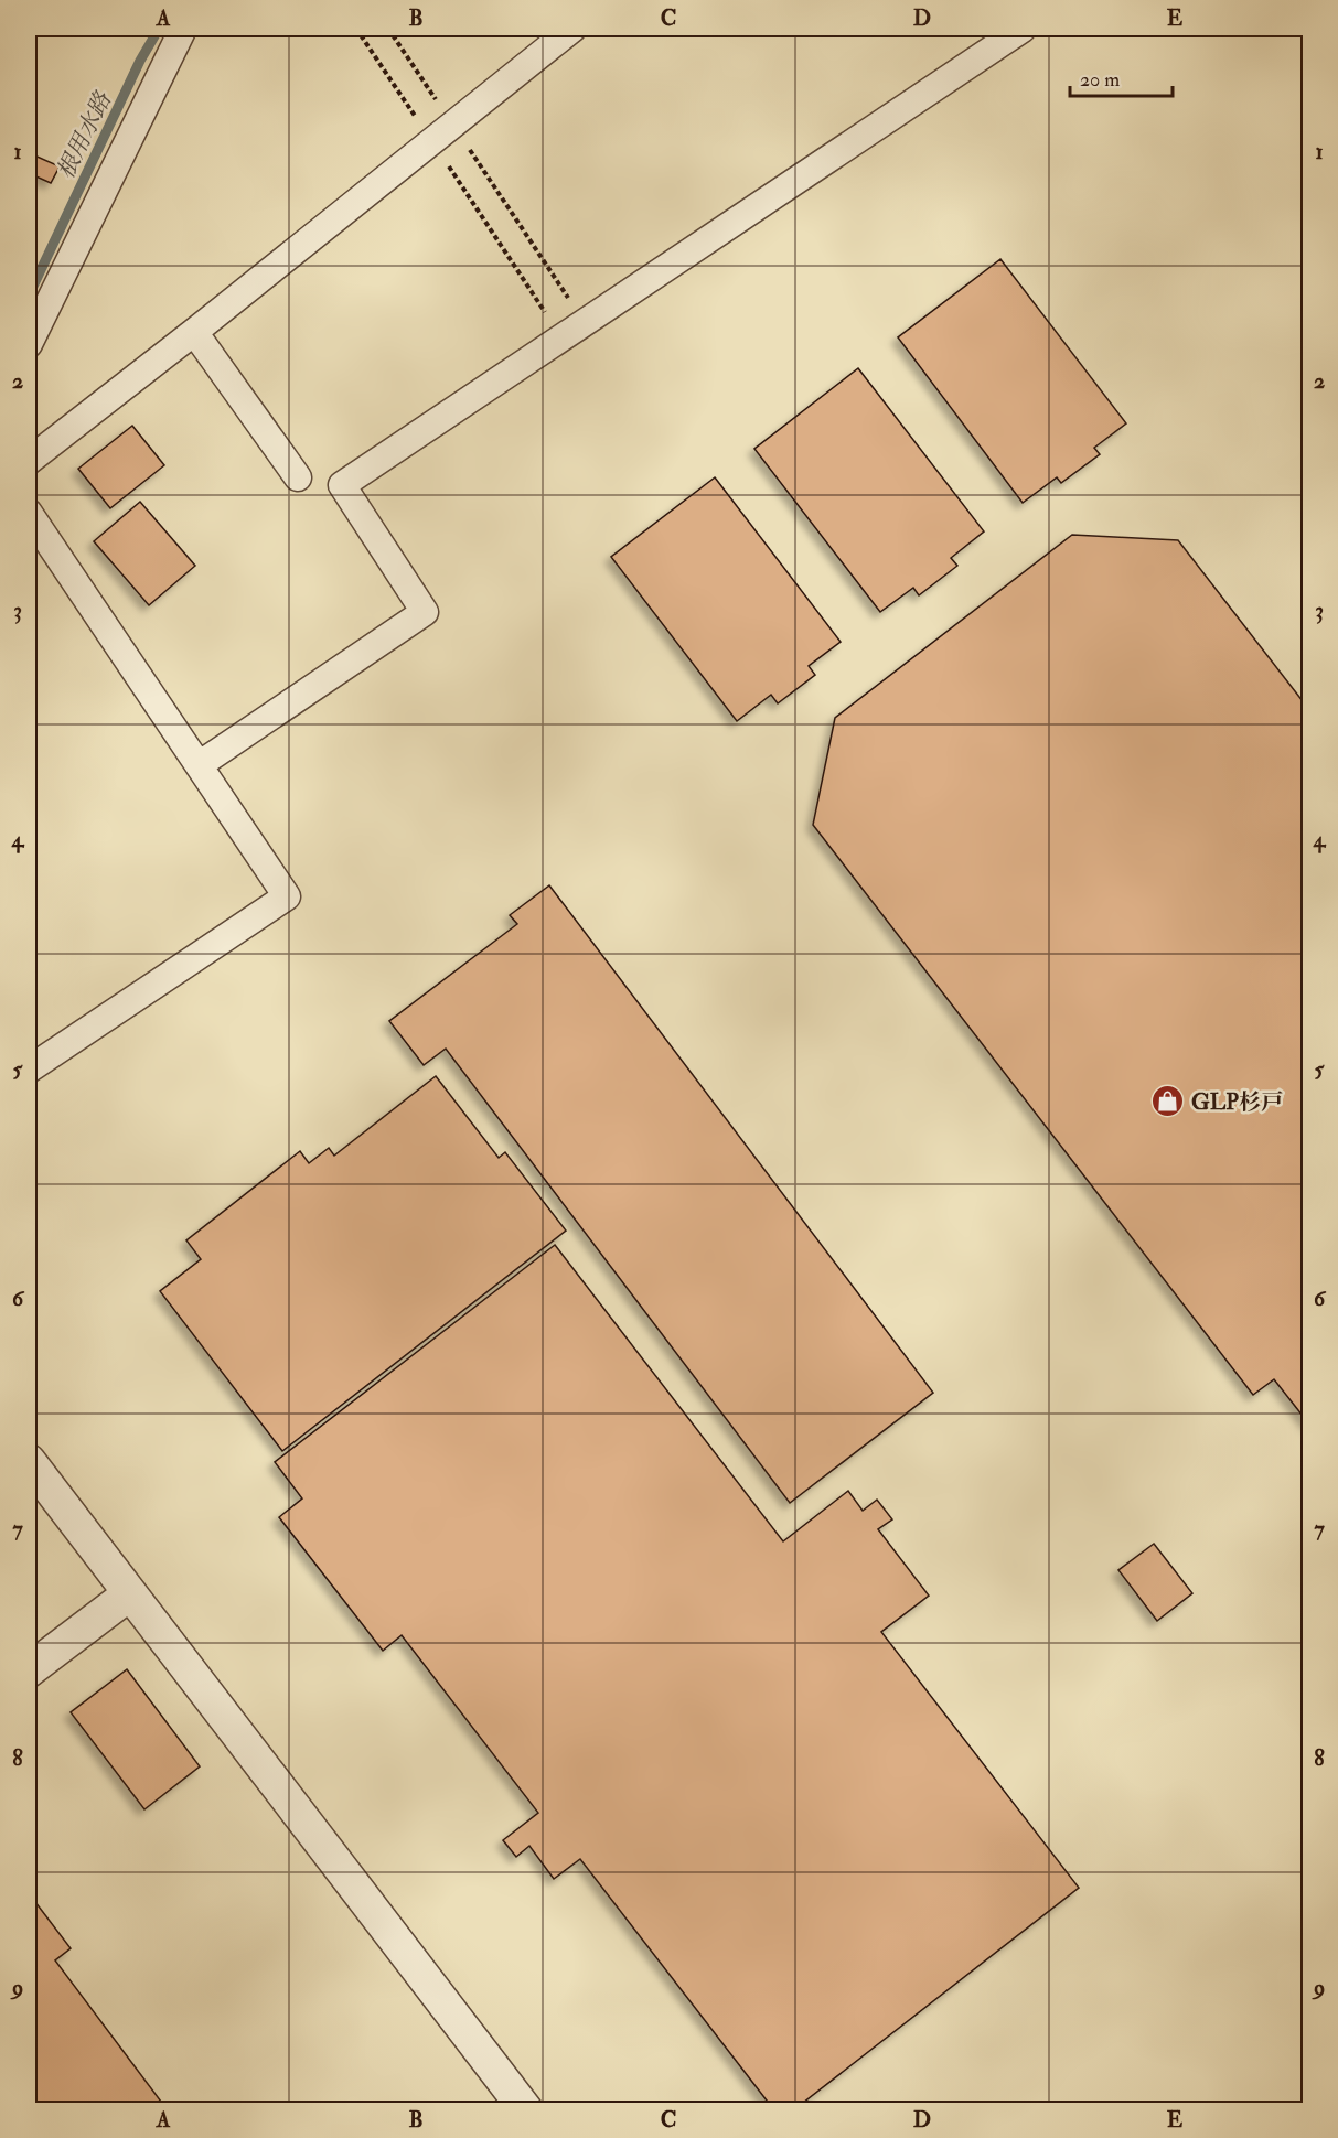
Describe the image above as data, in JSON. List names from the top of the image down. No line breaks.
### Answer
{"water":["根用水路"],"places":{"shop":["GLP杉戸"]},"scale_bar":"20 m","grid":{"columns":["A","B","C","D","E"],"rows":["1","2","3","4","5","6","7","8","9"]}}
